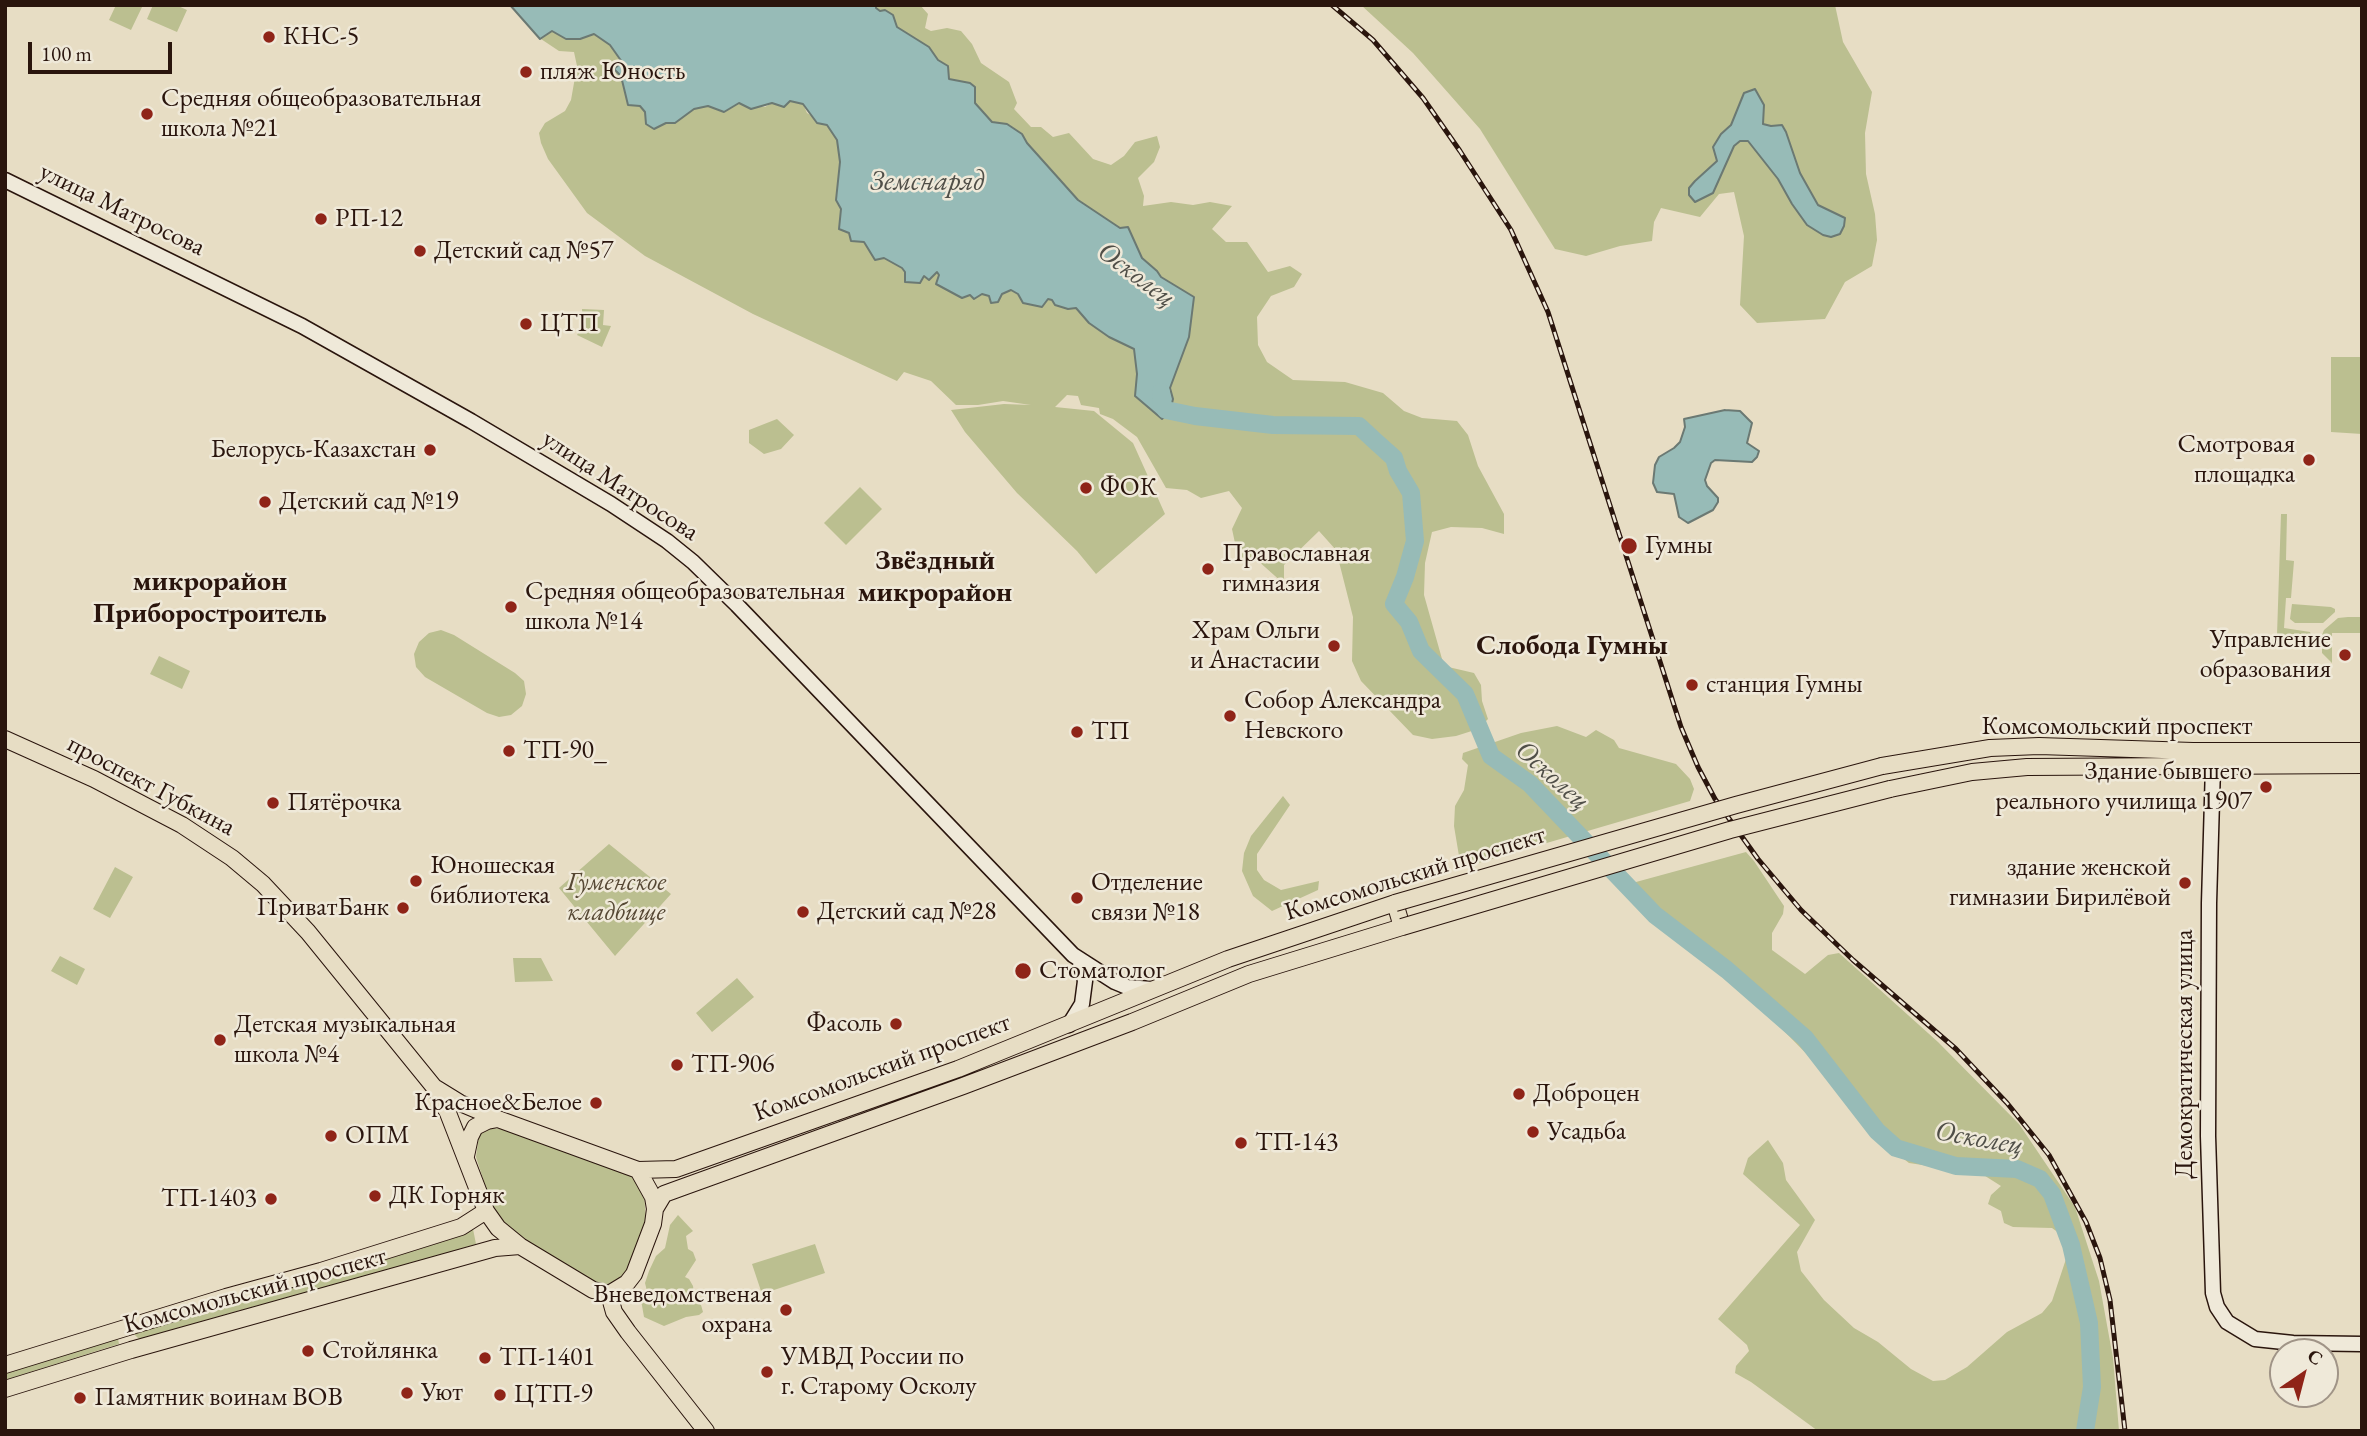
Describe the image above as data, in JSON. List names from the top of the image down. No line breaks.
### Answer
{"streets":{"main road":["улица Матросова","Комсомольский проспект","проспект Губкина","Демократическая улица"]},"crossings":[["улица Матросова","Комсомольский проспект"],["Комсомольский проспект","проспект Губкина"],["Комсомольский проспект","Демократическая улица"]],"districts":["Звёздный микрорайон","микрорайон Приборостроитель","Слобода Гумны"],"water":["Земснаряд","Осколец"],"parks":["Гуменское кладбище"],"places":["КНС-5","пляж Юность","Средняя общеобразовательная школа №21","РП-12","Детский сад №57","ЦТП","Белорусь-Казахстан","Смотровая площадка","ФОК","Детский сад №19","Гумны","Православная гимназия","Средняя общеобразовательная школа №14","Храм Ольги и Анастасии","Управление образования","станция Гумны","Собор Александра Невского","ТП","ТП-90_","Здание бывшего реального училища 1907","Пятёрочка","Юношеская библиотека","здание женской гимназии Бирилёвой","Отделение связи №18","ПриватБанк","Детский сад №28","Стоматолог","Фасоль","Детская музыкальная школа №4","ТП-906","Доброцен","Красное&Белое","Усадьба","ОПМ","ТП-143","ДК Горняк","ТП-1403","Вневедомственая охрана","Стойлянка","ТП-1401","УМВД России по г. Старому Осколу","Уют","ЦТП-9","Памятник воинам ВОВ"],"scale_bar":"100 m","north":"top right"}
